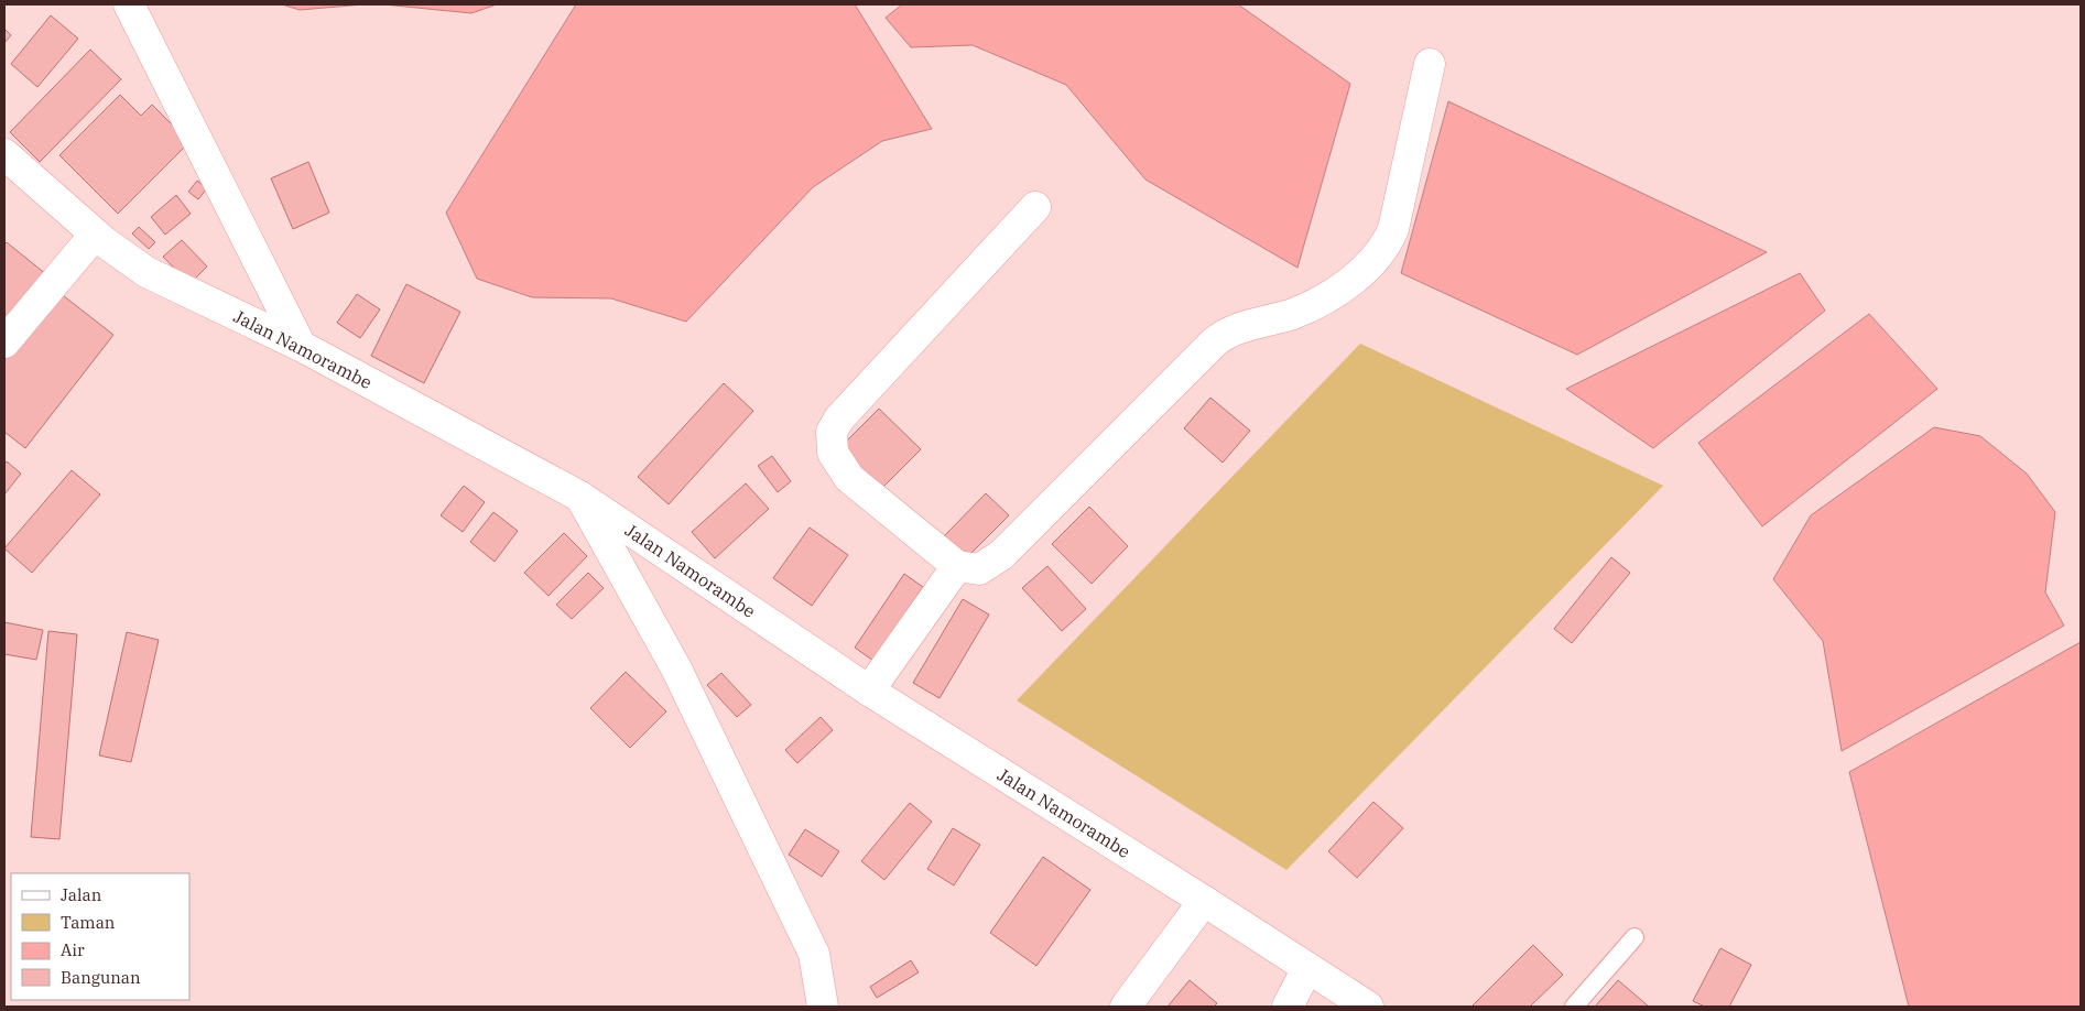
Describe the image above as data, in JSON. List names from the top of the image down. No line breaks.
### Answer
{"streets":{"street":["Jalan Namorambe"]},"legend":["Jalan","Taman","Air","Bangunan"]}
